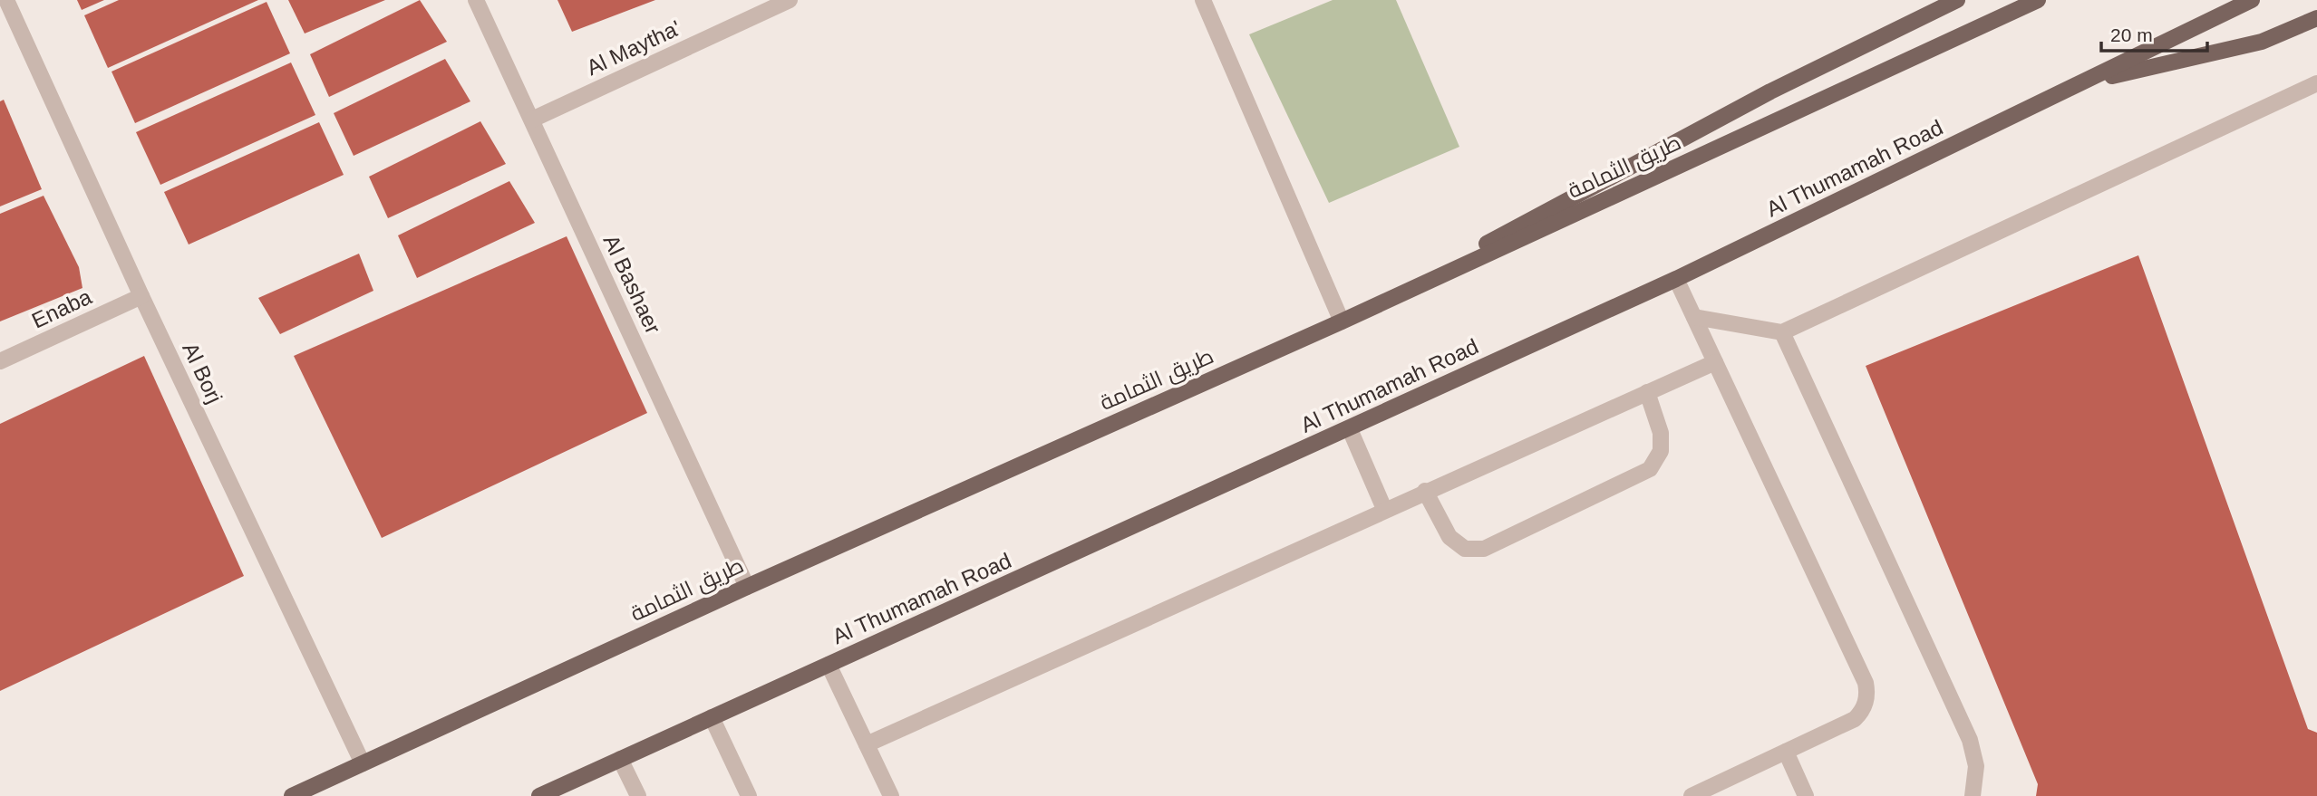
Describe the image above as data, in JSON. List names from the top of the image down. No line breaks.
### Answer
{"streets":{"main road":["طريق الثمامة","Al Thumamah Road"],"street":["Al Maytha'","Al Bashaer","Enaba","Al Borj"]},"crossings":[["Al Maytha'","Al Bashaer"],["طريق الثمامة","Al Bashaer"],["طريق الثمامة","Al Borj"],["Enaba","Al Borj"]],"scale_bar":"20 m"}
